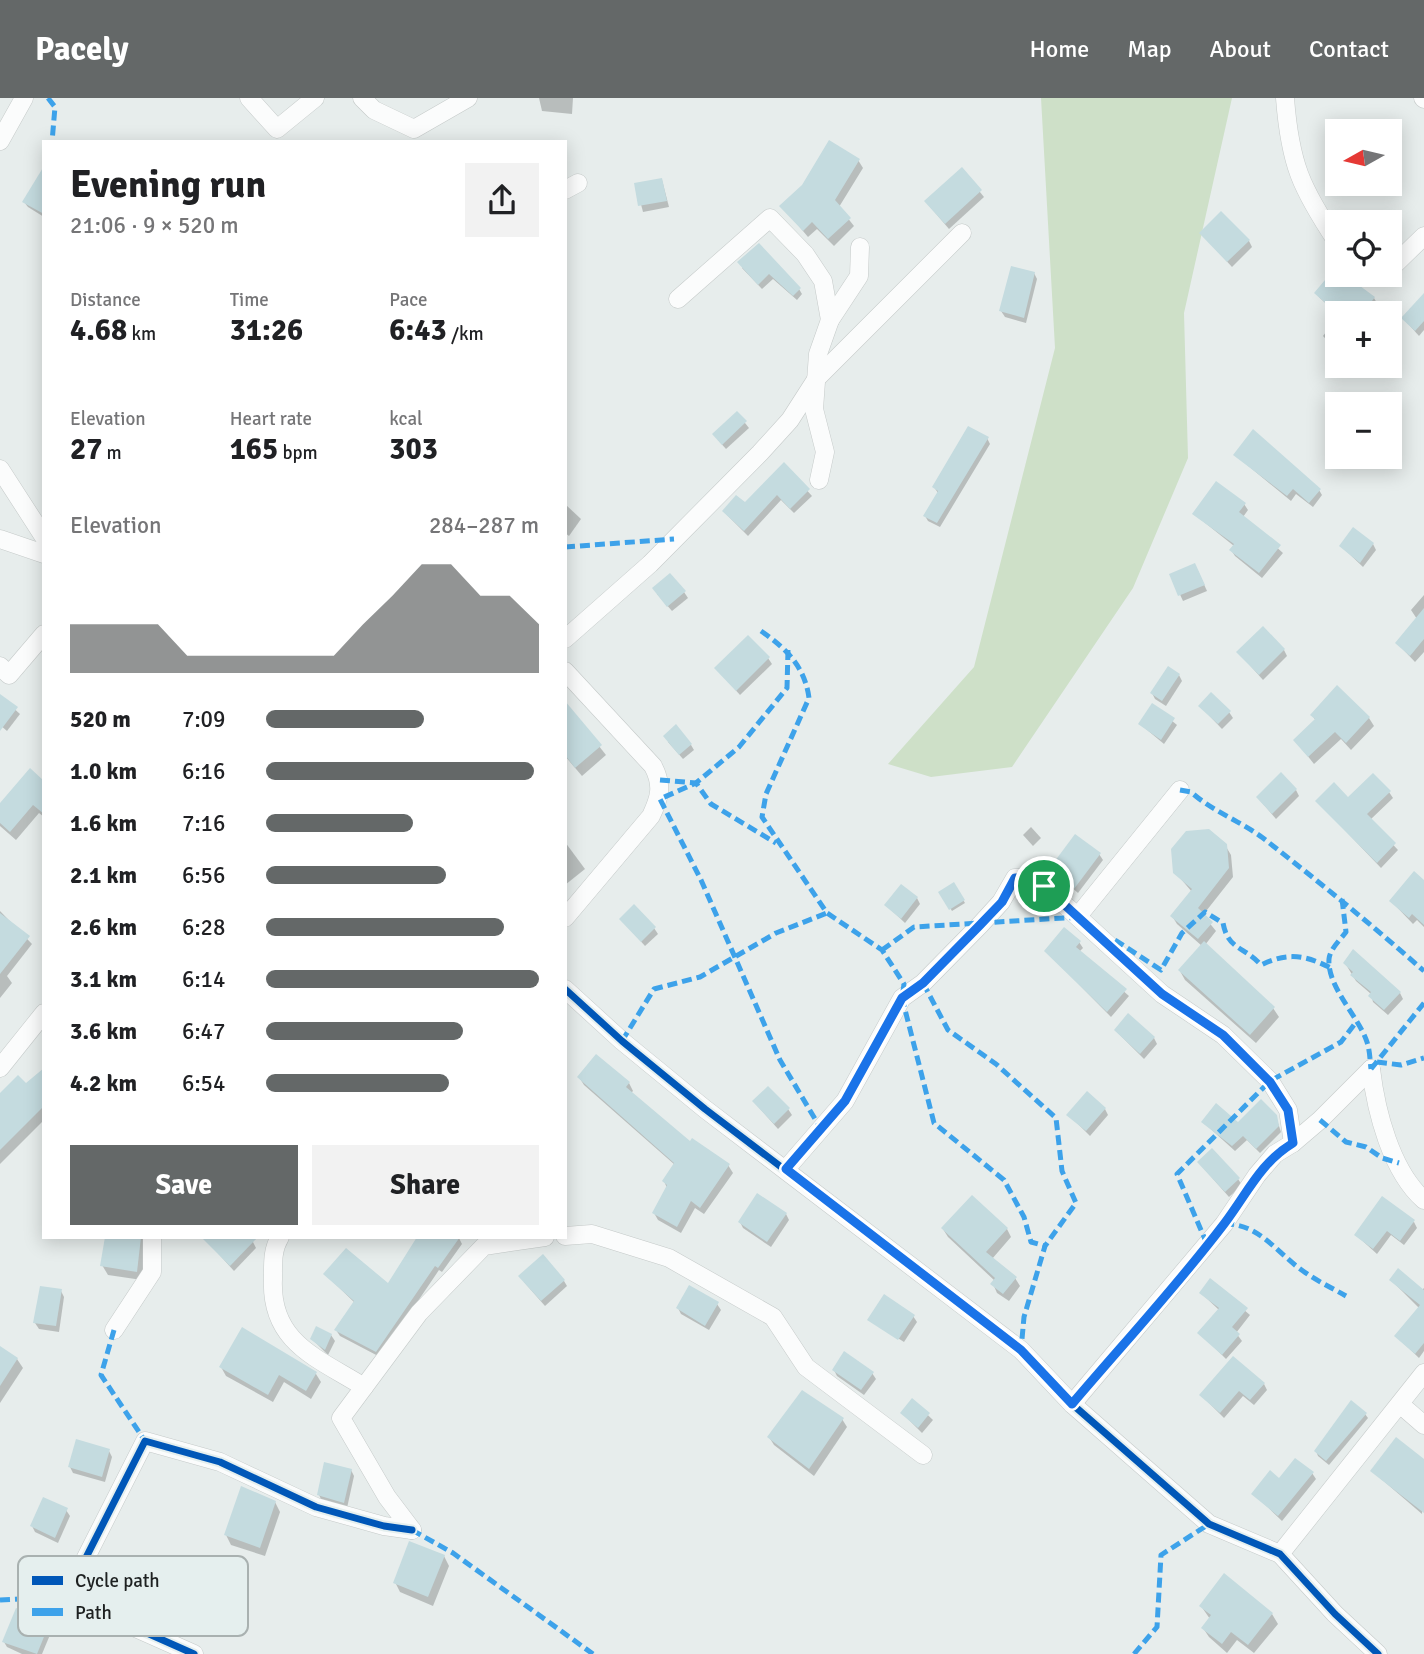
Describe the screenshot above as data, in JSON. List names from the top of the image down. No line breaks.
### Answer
{"legend":["Cycle path","Path"],"north":"left","page":{"header":"Pacely","nav":["Home","Map","About","Contact"],"map_buttons":["+","−"],"heading":["Evening run","21:06 · 9 × 520 m"],"stats":[["Distance","4.68 km"],["Time","31:26"],["Pace","6:43 /km"],["Elevation","27 m"],["Heart rate","165 bpm"],["kcal","303"]],"chart":["Elevation","284–287 m"],"list":[{"name":"520 m","note":"7:09"},{"name":"1.0 km","note":"6:16"},{"name":"1.6 km","note":"7:16"},{"name":"2.1 km","note":"6:56"},{"name":"2.6 km","note":"6:28"},{"name":"3.1 km","note":"6:14"},{"name":"3.6 km","note":"6:47"},{"name":"4.2 km","note":"6:54"}],"buttons":["Save","Share"]}}
